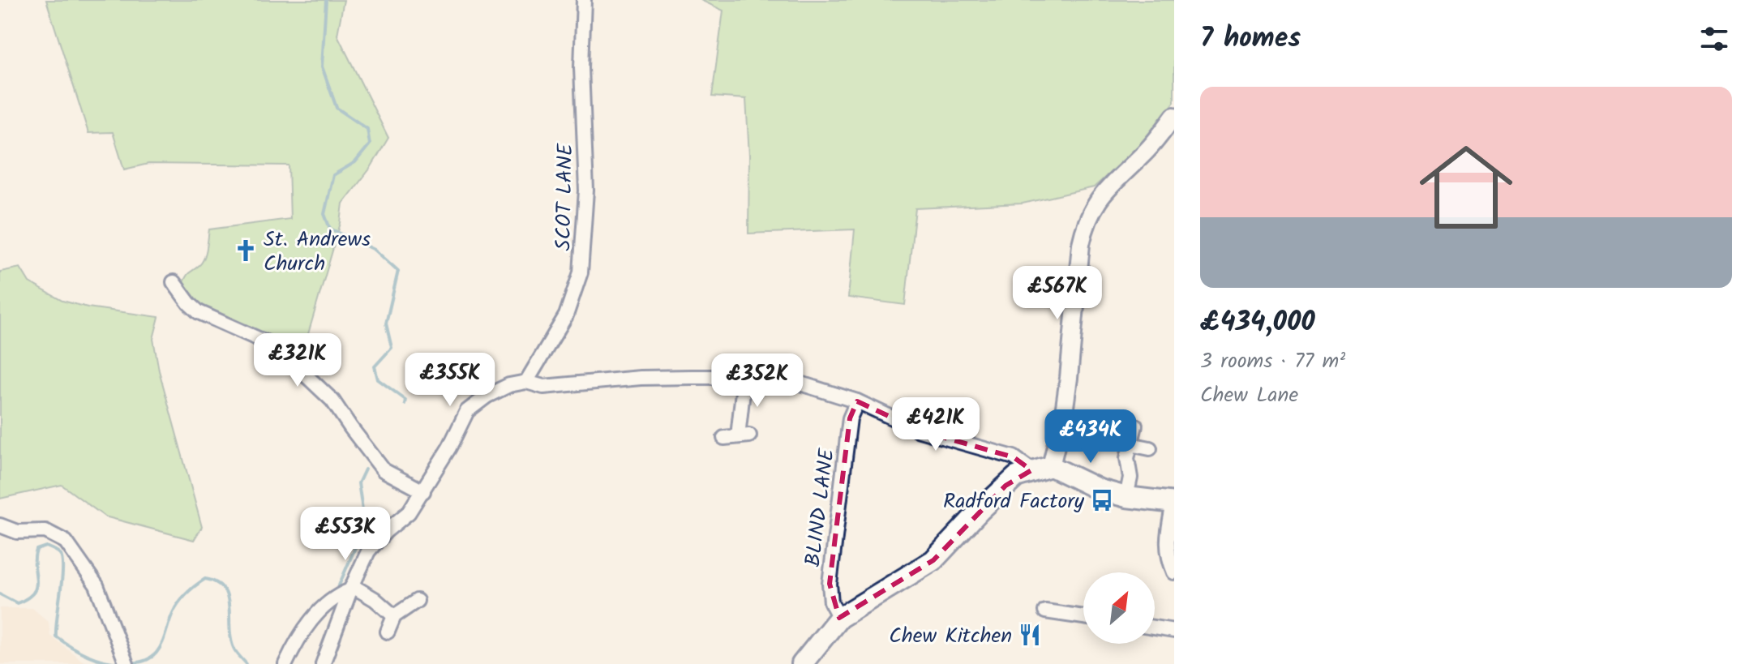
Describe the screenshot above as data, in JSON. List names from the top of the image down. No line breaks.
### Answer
{"streets":{"street":["SCOT LANE","BLIND LANE"]},"places":{"church":["St. Andrews Church"],"bus stop":["Radford Factory"],"restaurant":["Chew Kitchen"]},"north":"top right","page":{"heading":"7 homes","list":[{"name":"£434,000","note":"3 rooms · 77 m² · Chew Lane"}],"price":["£567K","£321K","£355K","£352K","£421K","£434K","£553K"]}}
